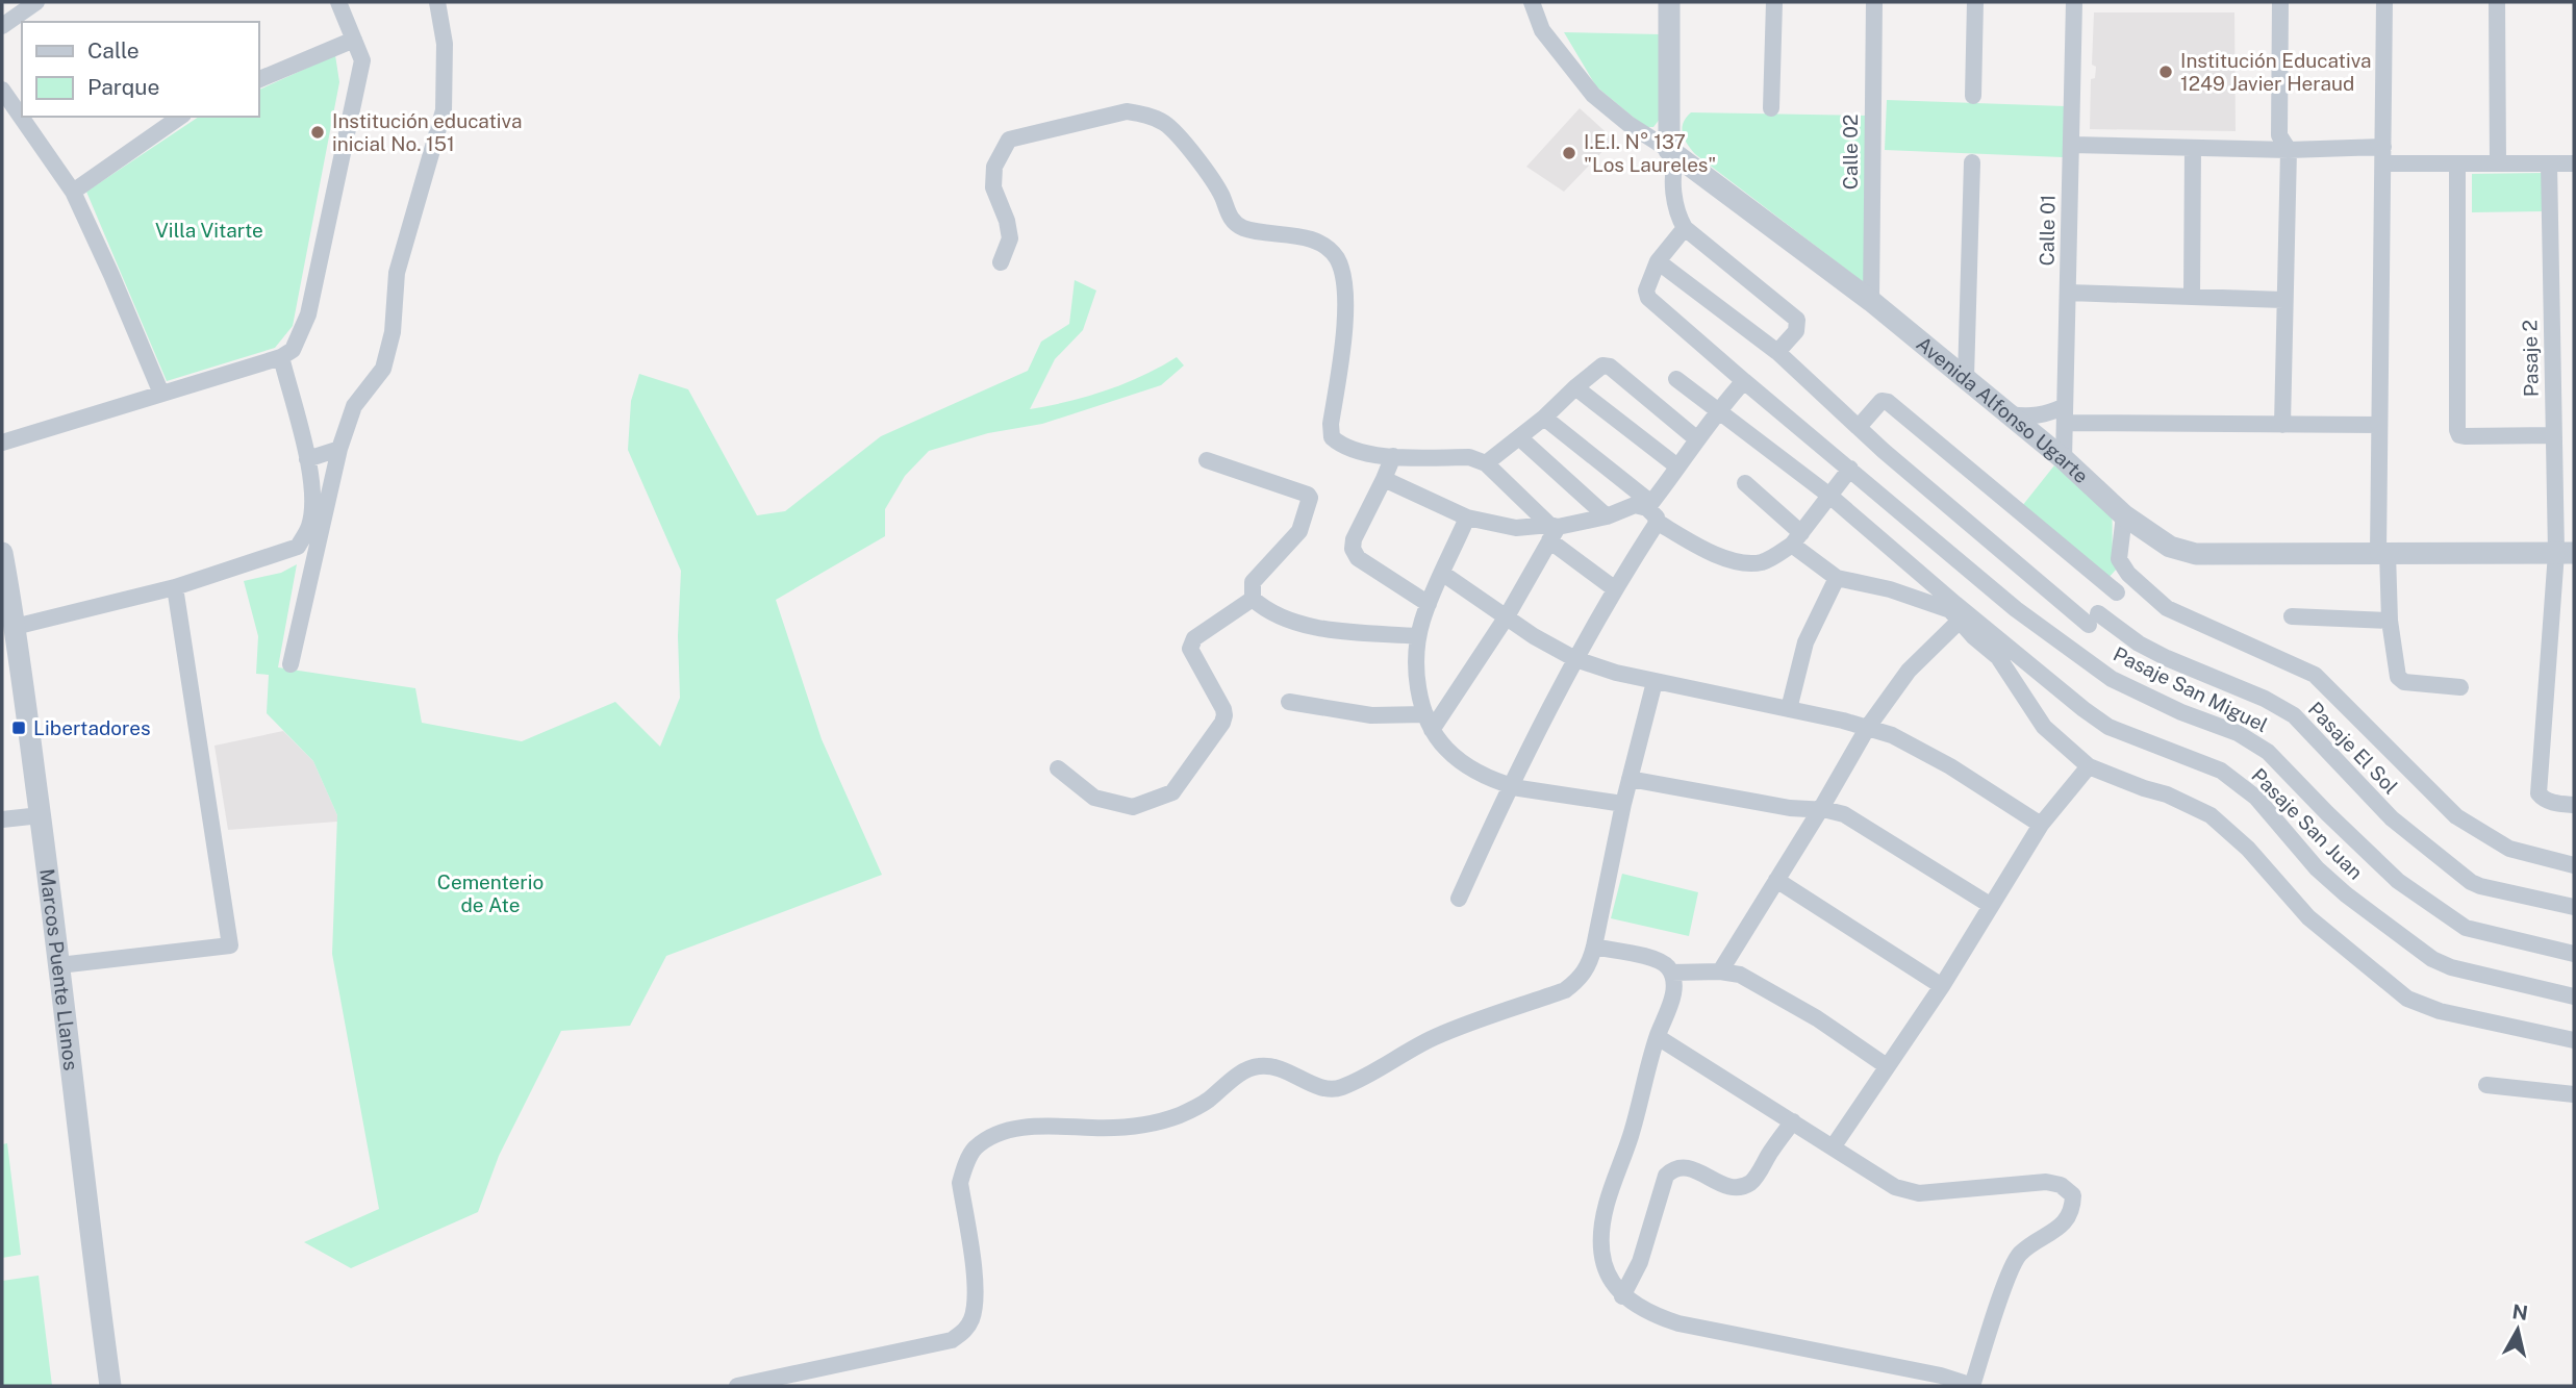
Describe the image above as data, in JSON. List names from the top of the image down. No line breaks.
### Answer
{"streets":{"street":["Calle 02","Calle 01","Pasaje 2","Avenida Alfonso Ugarte","Pasaje San Miguel","Pasaje El Sol","Pasaje San Juan","Marcos Puente Llanos"]},"crossings":[["Calle 02","Avenida Alfonso Ugarte"],["Calle 01","Avenida Alfonso Ugarte"],["Pasaje 2","Avenida Alfonso Ugarte"],["Pasaje San Miguel","Pasaje El Sol"]],"parks":["Villa Vitarte","Cementerio de Ate"],"places":{"other":["Institución Educativa 1249 Javier Heraud","Institución educativa inicial No. 151","I.E.I. N° 137 \"Los Laureles\""],"transit":["Libertadores"]},"legend":["Calle","Parque"],"north":"top"}
